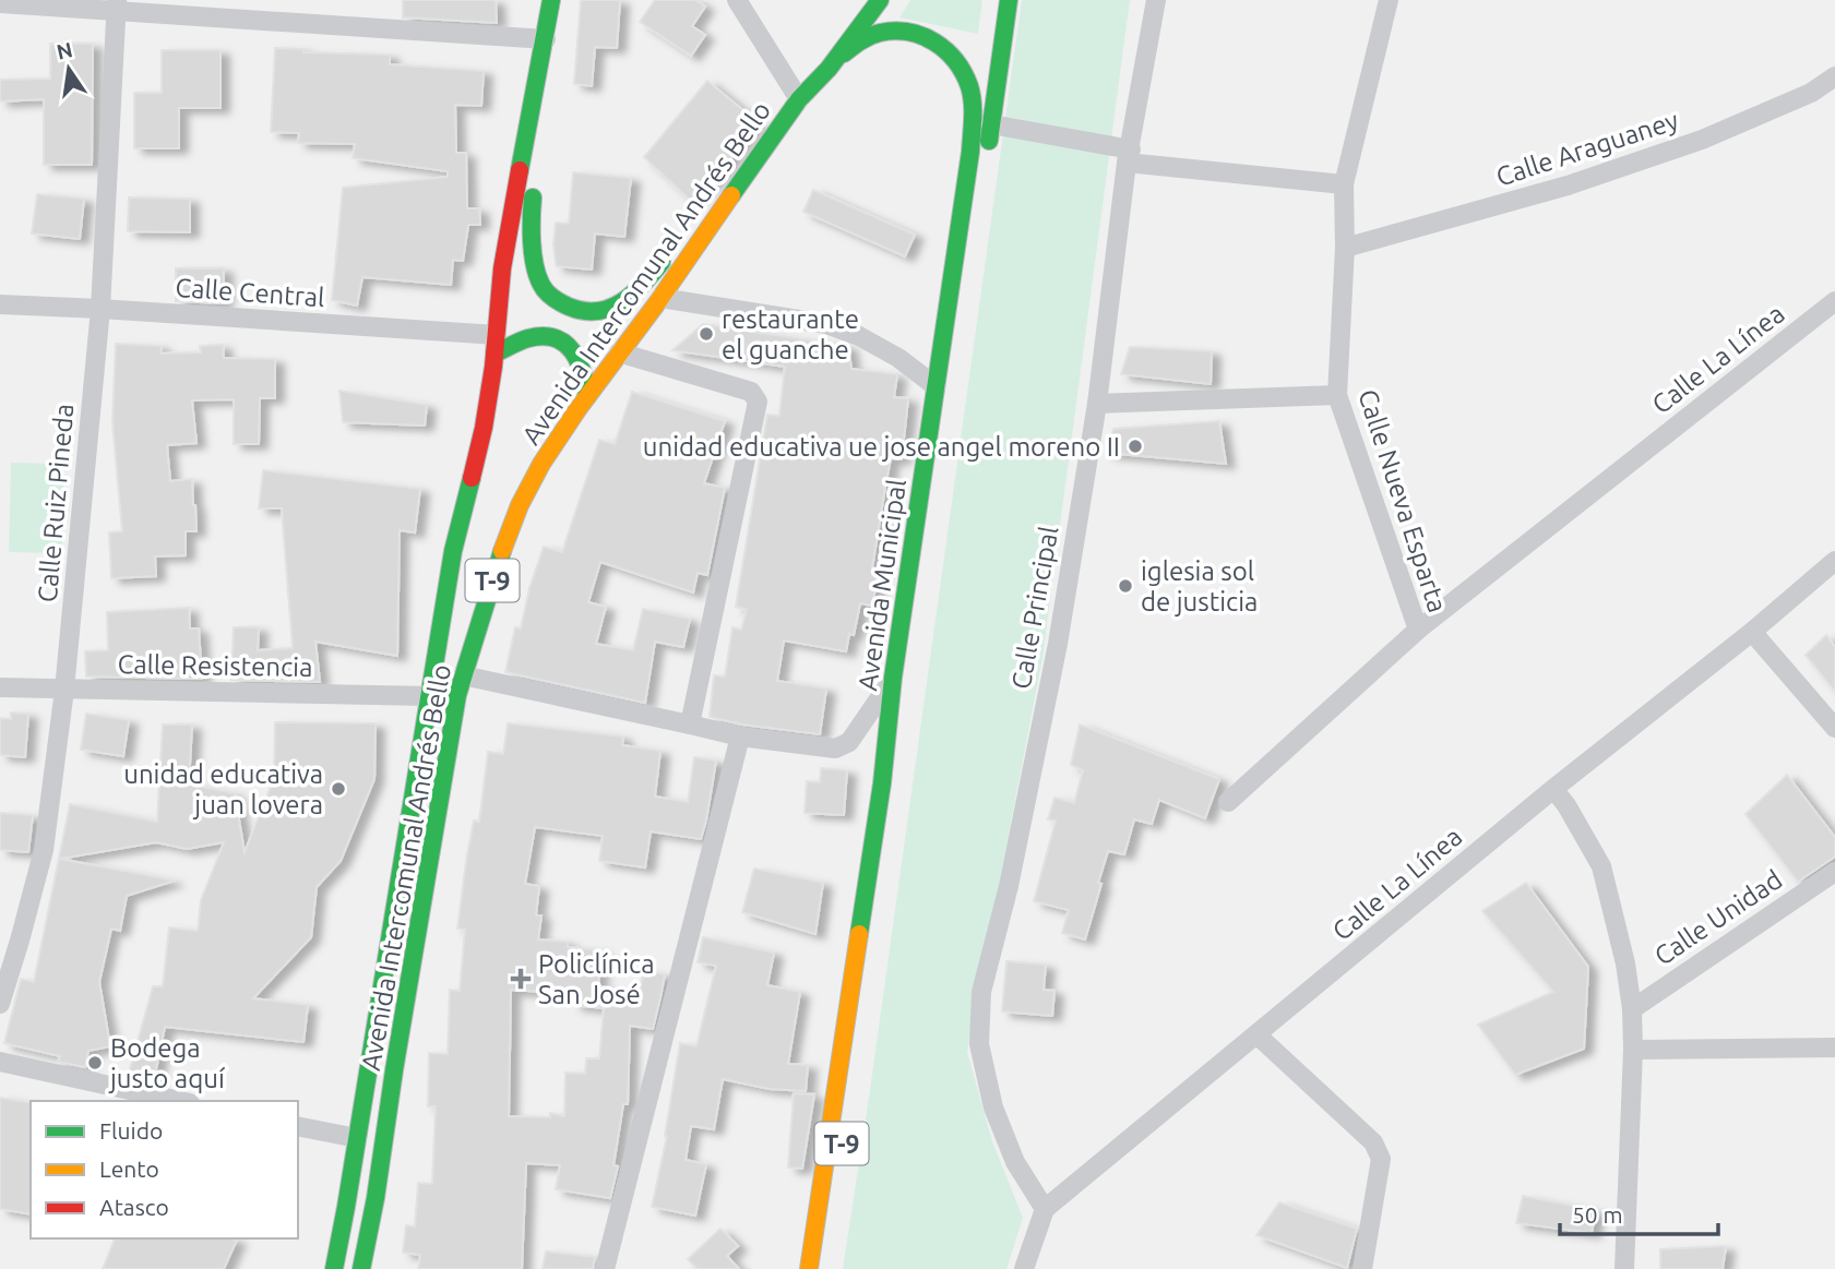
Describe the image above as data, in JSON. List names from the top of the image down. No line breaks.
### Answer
{"streets":{"highway":["Avenida Intercomunal Andrés Bello","T-9","Avenida Municipal"],"street":["Calle Araguaney","Calle Central","Calle La Línea","Calle Nueva Esparta","Calle Ruiz Pineda","Calle Principal","Calle Resistencia","Calle Unidad"]},"crossings":[["Calle Araguaney","Calle Nueva Esparta"],["Avenida Intercomunal Andrés Bello","Calle Central"],["Avenida Intercomunal Andrés Bello","T-9"],["Avenida Intercomunal Andrés Bello","Avenida Municipal"],["Avenida Intercomunal Andrés Bello","Calle Resistencia"],["Calle Central","Calle Ruiz Pineda"],["Calle La Línea","Calle Nueva Esparta"],["Calle La Línea","Calle Principal"],["Calle Ruiz Pineda","Calle Resistencia"]],"places":{"other":["restaurante el guanche","unidad educativa ue jose angel moreno II","iglesia sol de justicia","unidad educativa juan lovera","Bodega justo aquí"],"health":["Policlínica San José"]},"legend":["Fluido","Lento","Atasco"],"scale_bar":"50 m","north":"top"}
